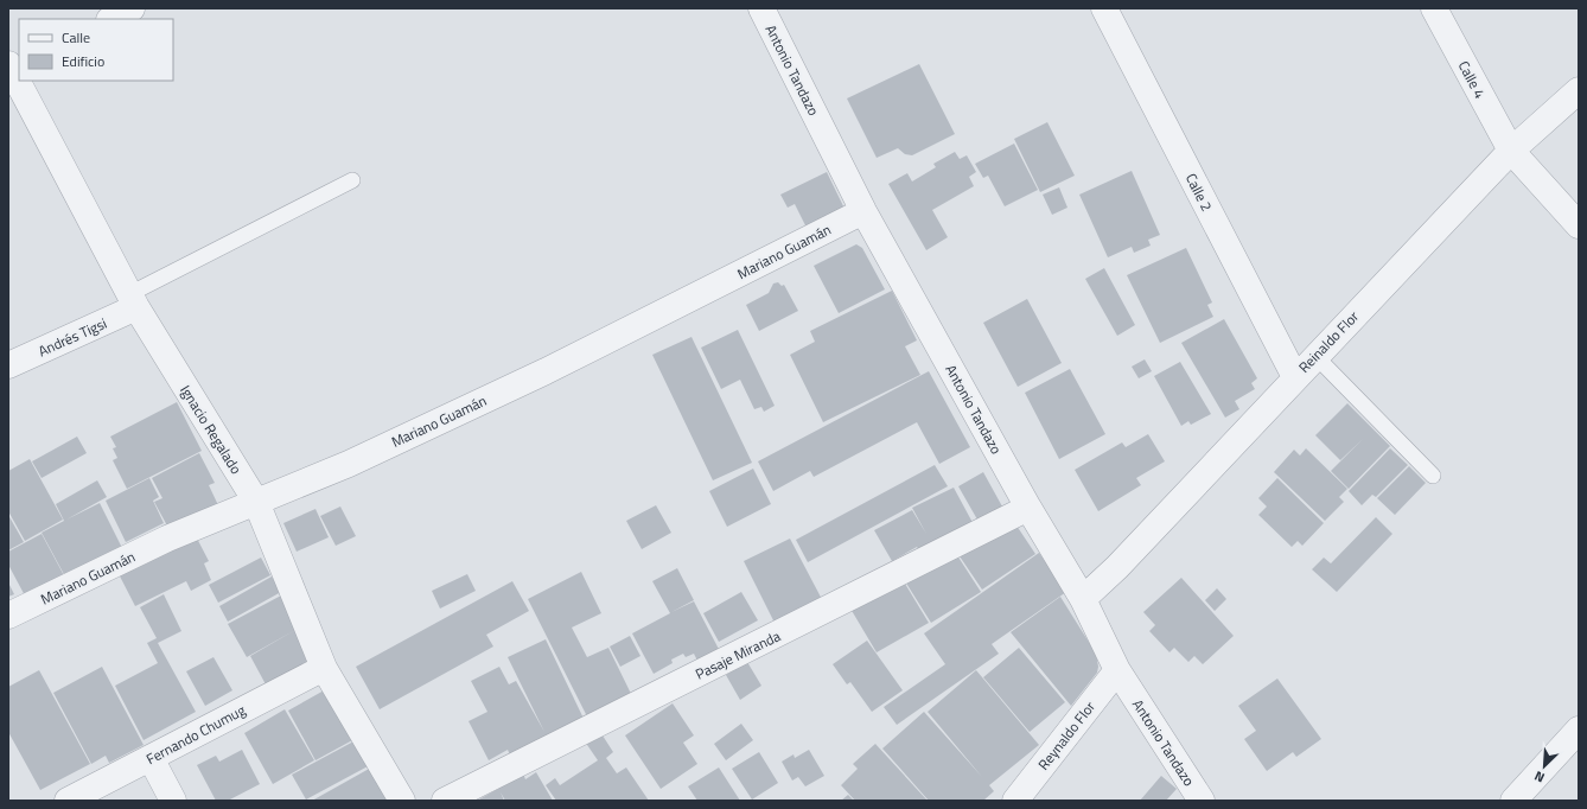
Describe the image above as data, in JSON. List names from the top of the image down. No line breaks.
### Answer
{"streets":{"street":["Antonio Tandazo","Calle 4","Calle 2","Mariano Guamán","Andrés Tigsi","Reinaldo Flor","Ignacio Regalado","Pasaje Miranda","Fernando Chumug","Reynaldo Flor"]},"crossings":[["Antonio Tandazo","Mariano Guamán"],["Antonio Tandazo","Reinaldo Flor"],["Antonio Tandazo","Pasaje Miranda"],["Antonio Tandazo","Reynaldo Flor"],["Calle 4","Reinaldo Flor"],["Calle 2","Reinaldo Flor"],["Mariano Guamán","Ignacio Regalado"],["Andrés Tigsi","Ignacio Regalado"],["Ignacio Regalado","Fernando Chumug"]],"legend":["Calle","Edificio"],"north":"bottom left"}
